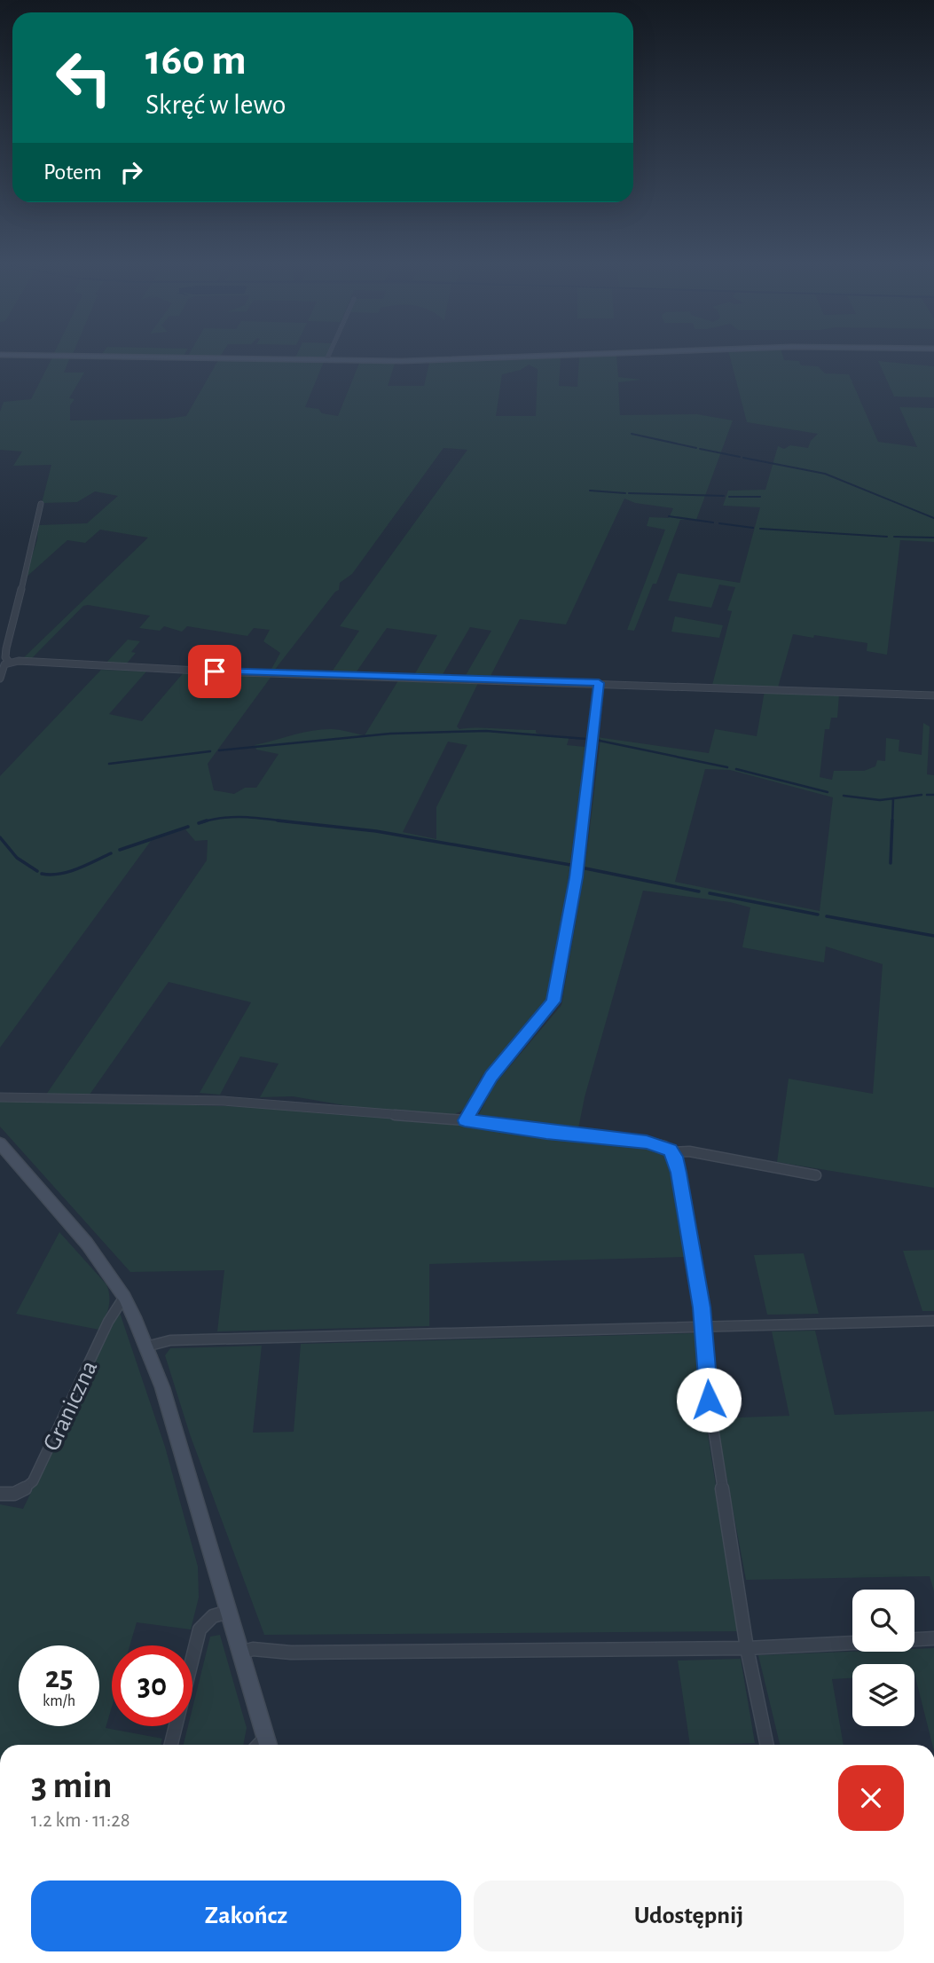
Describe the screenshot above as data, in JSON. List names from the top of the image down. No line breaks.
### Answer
{"streets":{"street":["Graniczna"]},"page":{"turn":["160 m","Skręć w lewo"],"then":"Potem","speed":"25 km/h","limit":"30","heading":["3 min","1.2 km · 11:28"],"buttons":["Zakończ","Udostępnij"]}}
